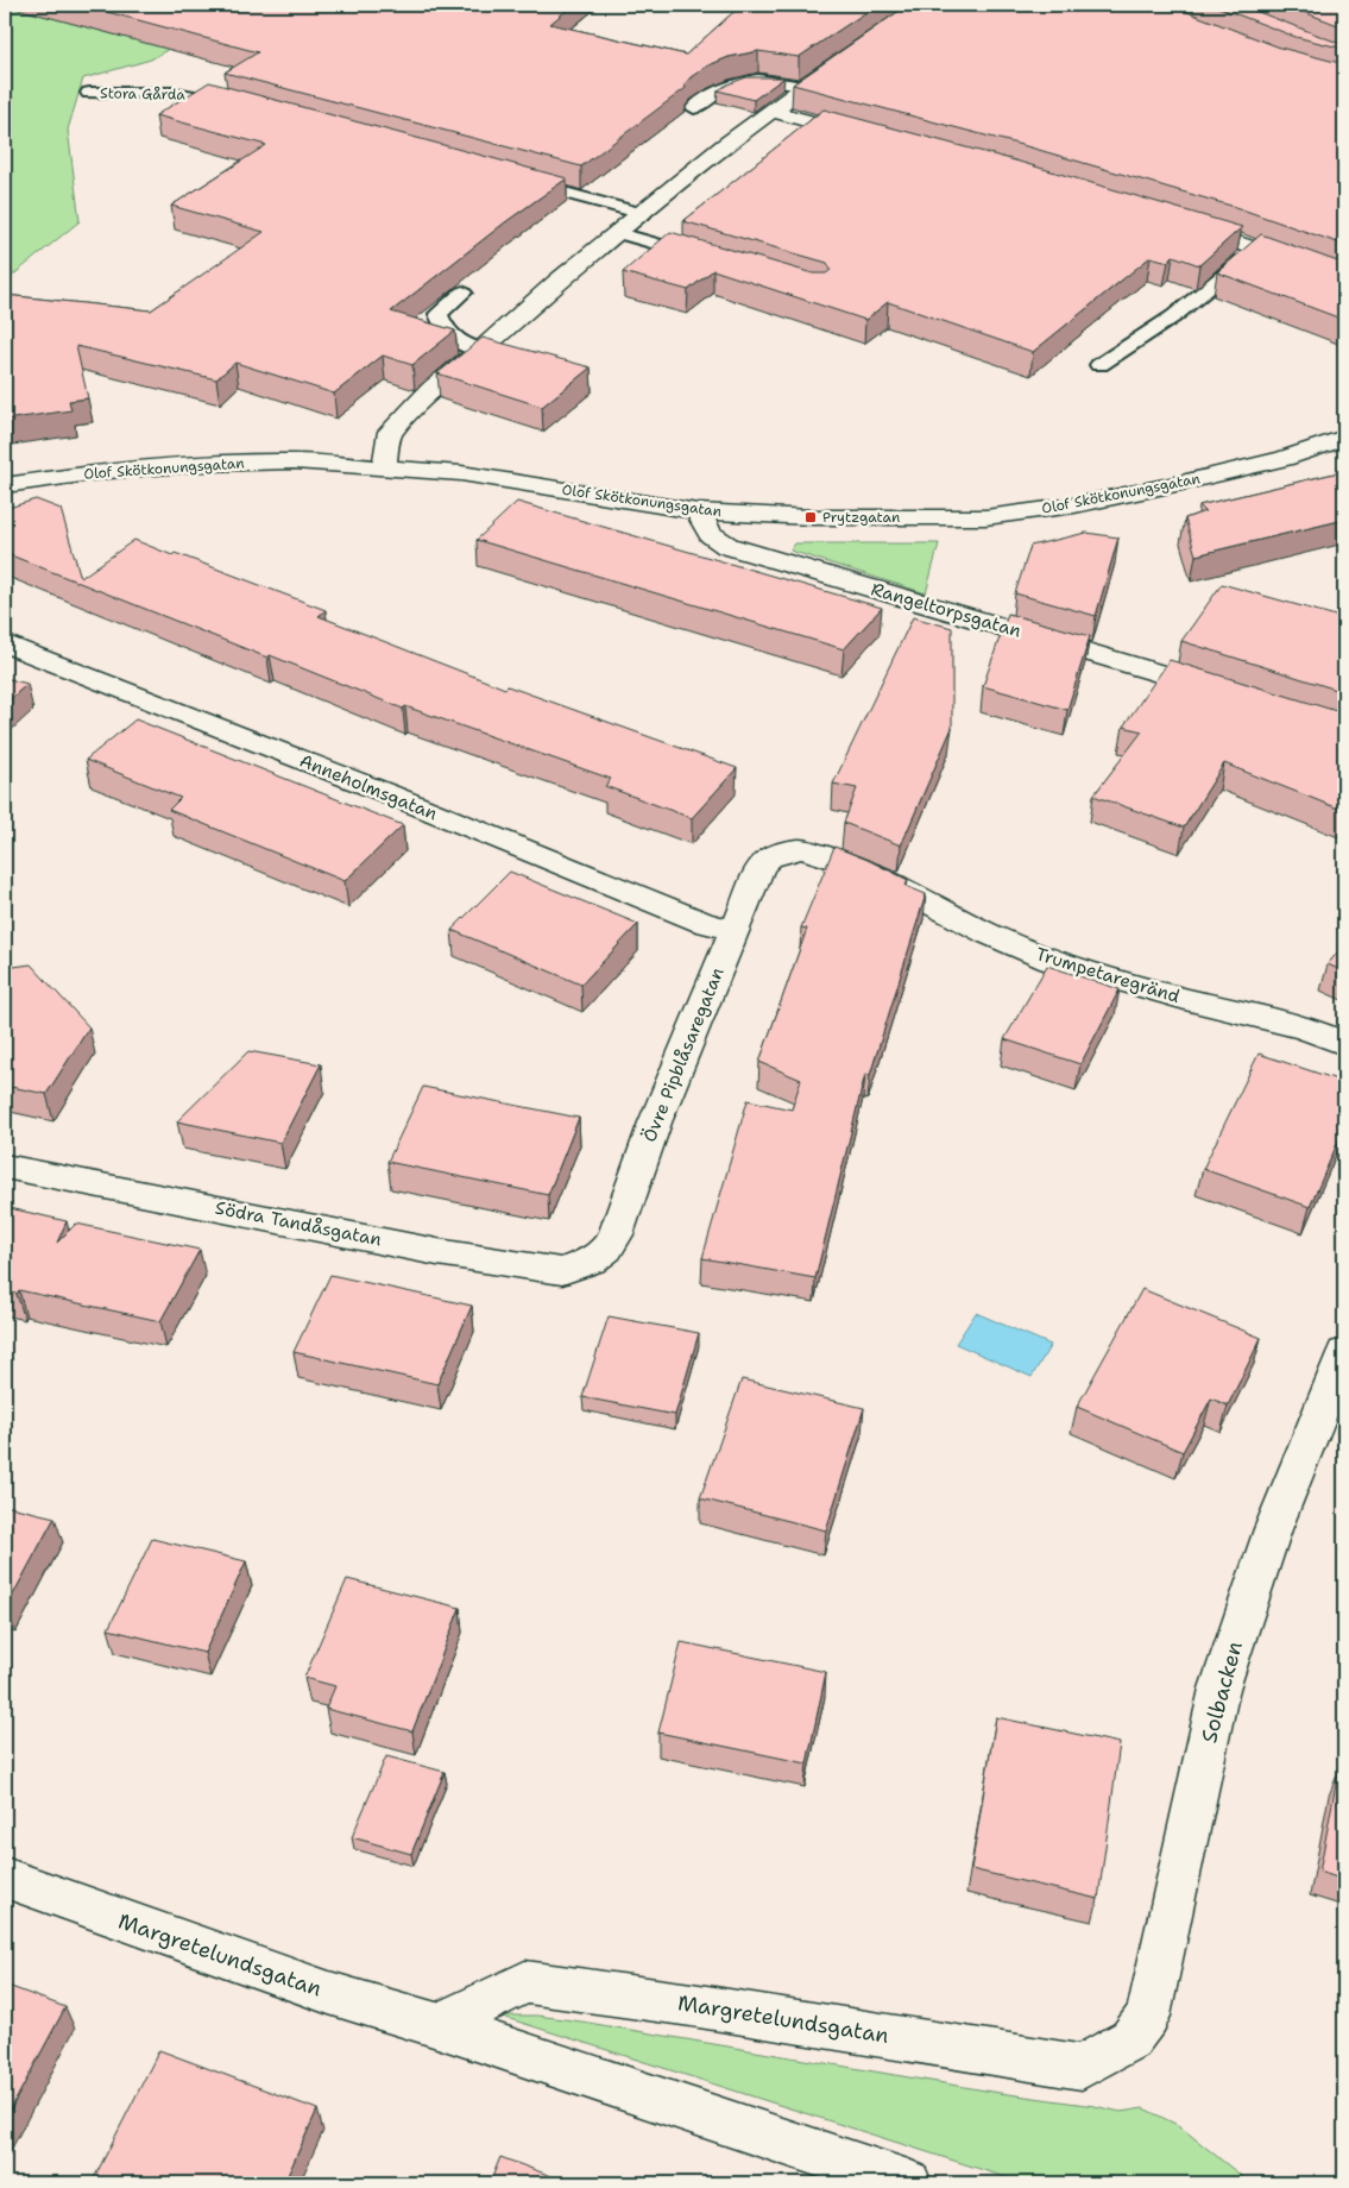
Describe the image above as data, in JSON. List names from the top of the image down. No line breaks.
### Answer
{"streets":{"street":["Olof Skötkonungsgatan","Rangeltorpsgatan","Anneholmsgatan","Trumpetaregränd","Övre Pipblåsaregatan","Södra Tandåsgatan","Solbacken","Margretelundsgatan"],"lane":["Stora Gårda"]},"crossings":[["Olof Skötkonungsgatan","Rangeltorpsgatan"],["Anneholmsgatan","Övre Pipblåsaregatan"],["Trumpetaregränd","Övre Pipblåsaregatan"],["Övre Pipblåsaregatan","Södra Tandåsgatan"],["Solbacken","Margretelundsgatan"]],"places":{"transit":["Prytzgatan"]}}
